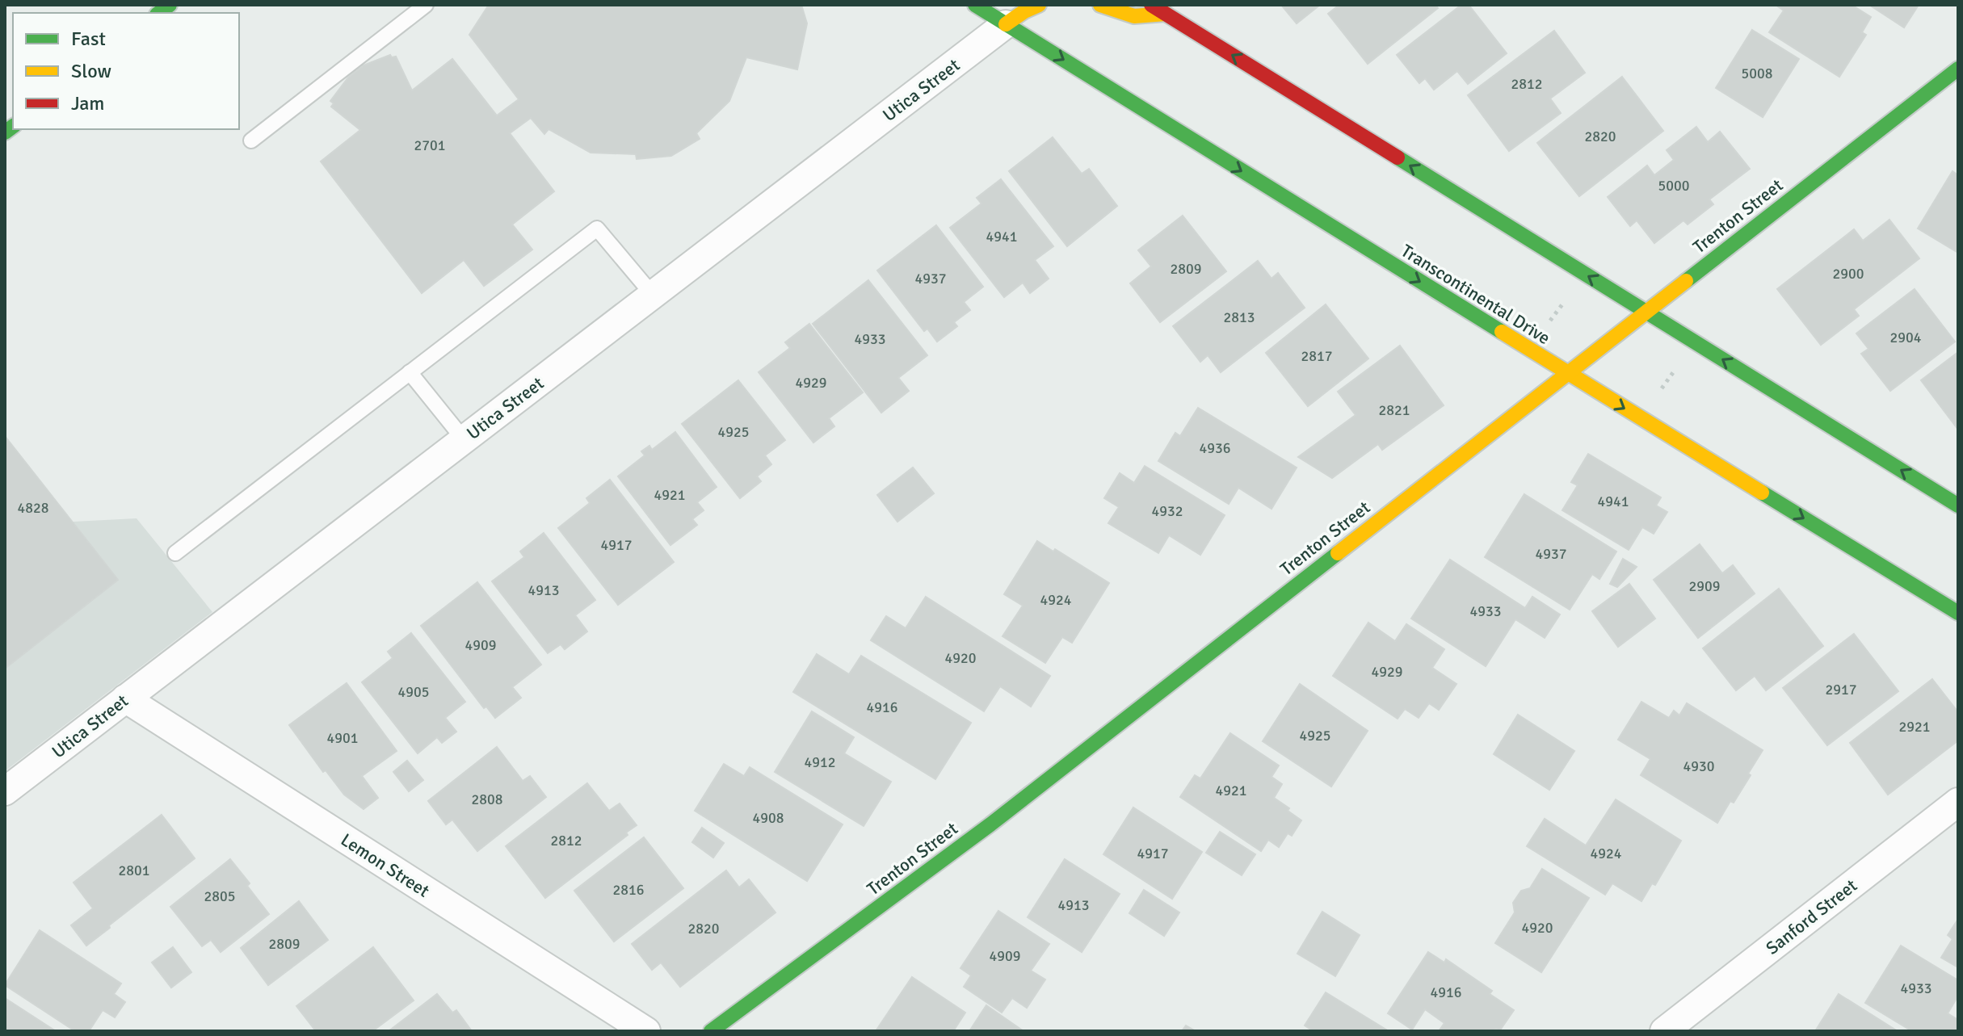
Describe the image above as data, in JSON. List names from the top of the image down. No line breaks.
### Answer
{"streets":{"main road":["Trenton Street","Transcontinental Drive"],"street":["Utica Street","Lemon Street","Sanford Street"]},"crossings":[["Utica Street","Transcontinental Drive"],["Utica Street","Lemon Street"],["Trenton Street","Transcontinental Drive"]],"house_numbers":["5008","2812","2820","2701","5000","4941","2809","2900","4937","2813","2904","4933","2817","4929","2821","4925","4936","4921","4941","4828","4932","4917","4937","2909","4913","4924","4933","4909","4920","4929","2917","4905","4916","2921","4925","4901","4912","4930","4921","2808","4908","2812","4917","4924","2801","2816","2805","4913","4920","2820","2809","4909","4933","4916"],"legend":["Fast","Slow","Jam"]}
